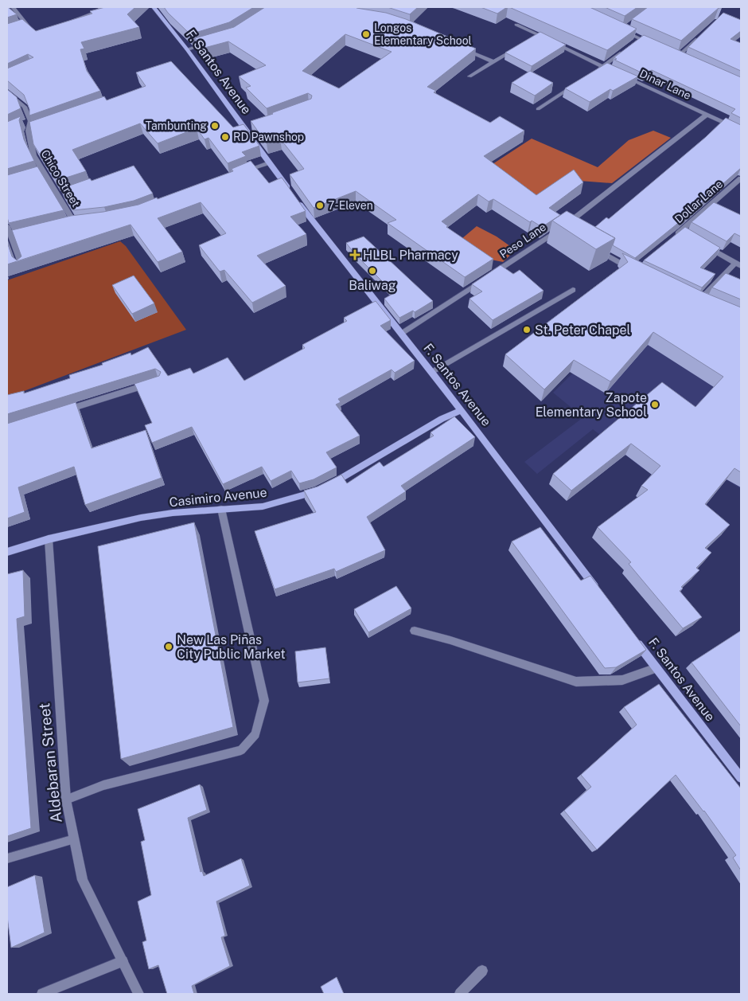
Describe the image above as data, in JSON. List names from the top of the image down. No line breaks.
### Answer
{"streets":{"street":["F. Santos Avenue","Dinar Lane","Chico Street","Dollar Lane","Peso Lane","Casimiro Avenue","Aldebaran Street"]},"crossings":[["F. Santos Avenue","Peso Lane"],["F. Santos Avenue","Casimiro Avenue"],["Dinar Lane","Peso Lane"],["Casimiro Avenue","Aldebaran Street"]],"places":{"other":["Longos Elementary School","Tambunting","RD Pawnshop","7-Eleven","Baliwag","St. Peter Chapel","Zapote Elementary School","New Las Piñas City Public Market"],"health":["HLBL Pharmacy"]}}
